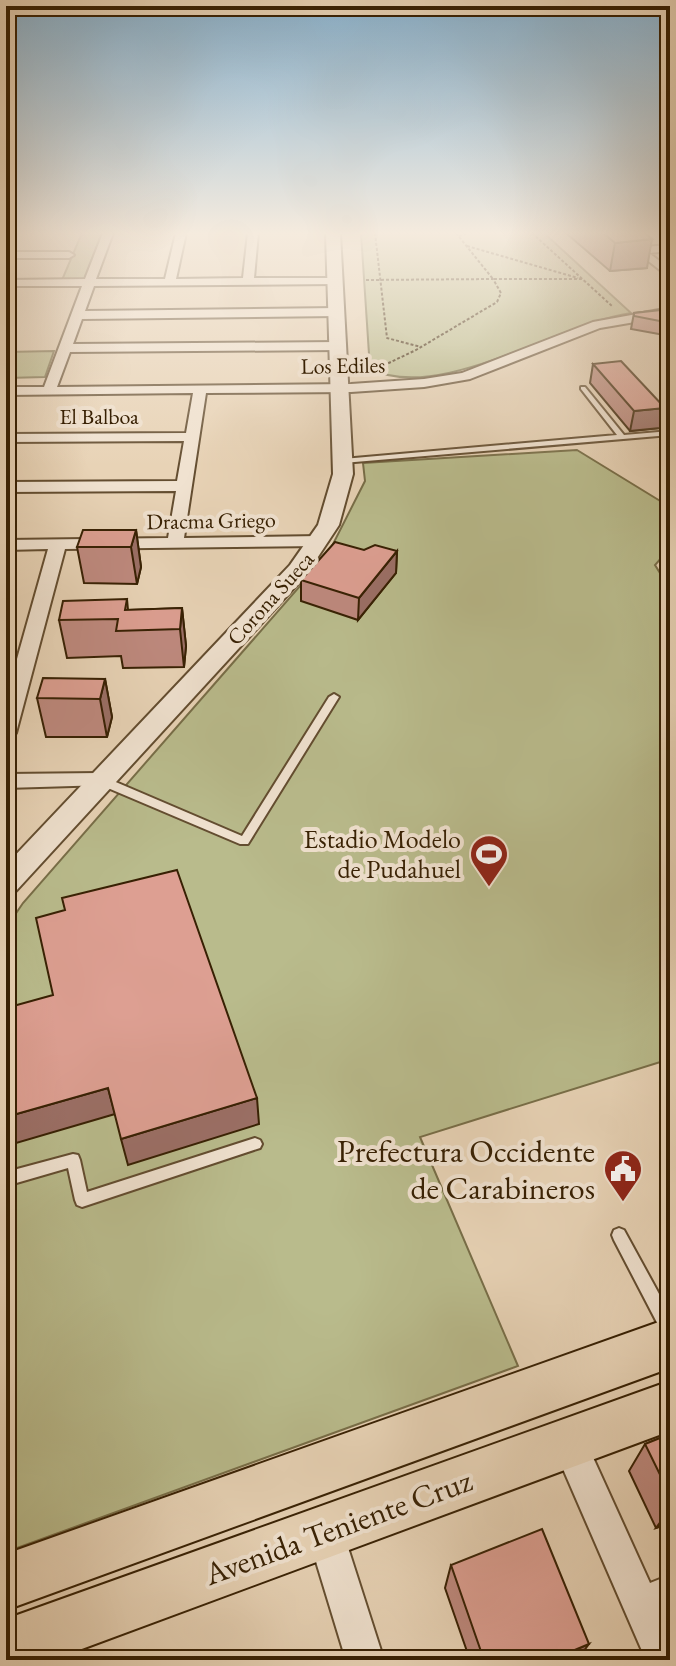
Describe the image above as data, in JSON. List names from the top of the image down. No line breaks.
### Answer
{"streets":{"main road":["Avenida Teniente Cruz"],"street":["Los Ediles","El Balboa","Dracma Griego","Corona Sueca"]},"crossings":[["Los Ediles","Corona Sueca"],["Dracma Griego","Corona Sueca"]],"places":{"sports":["Estadio Modelo de Pudahuel"],"public building":["Prefectura Occidente de Carabineros"]}}
